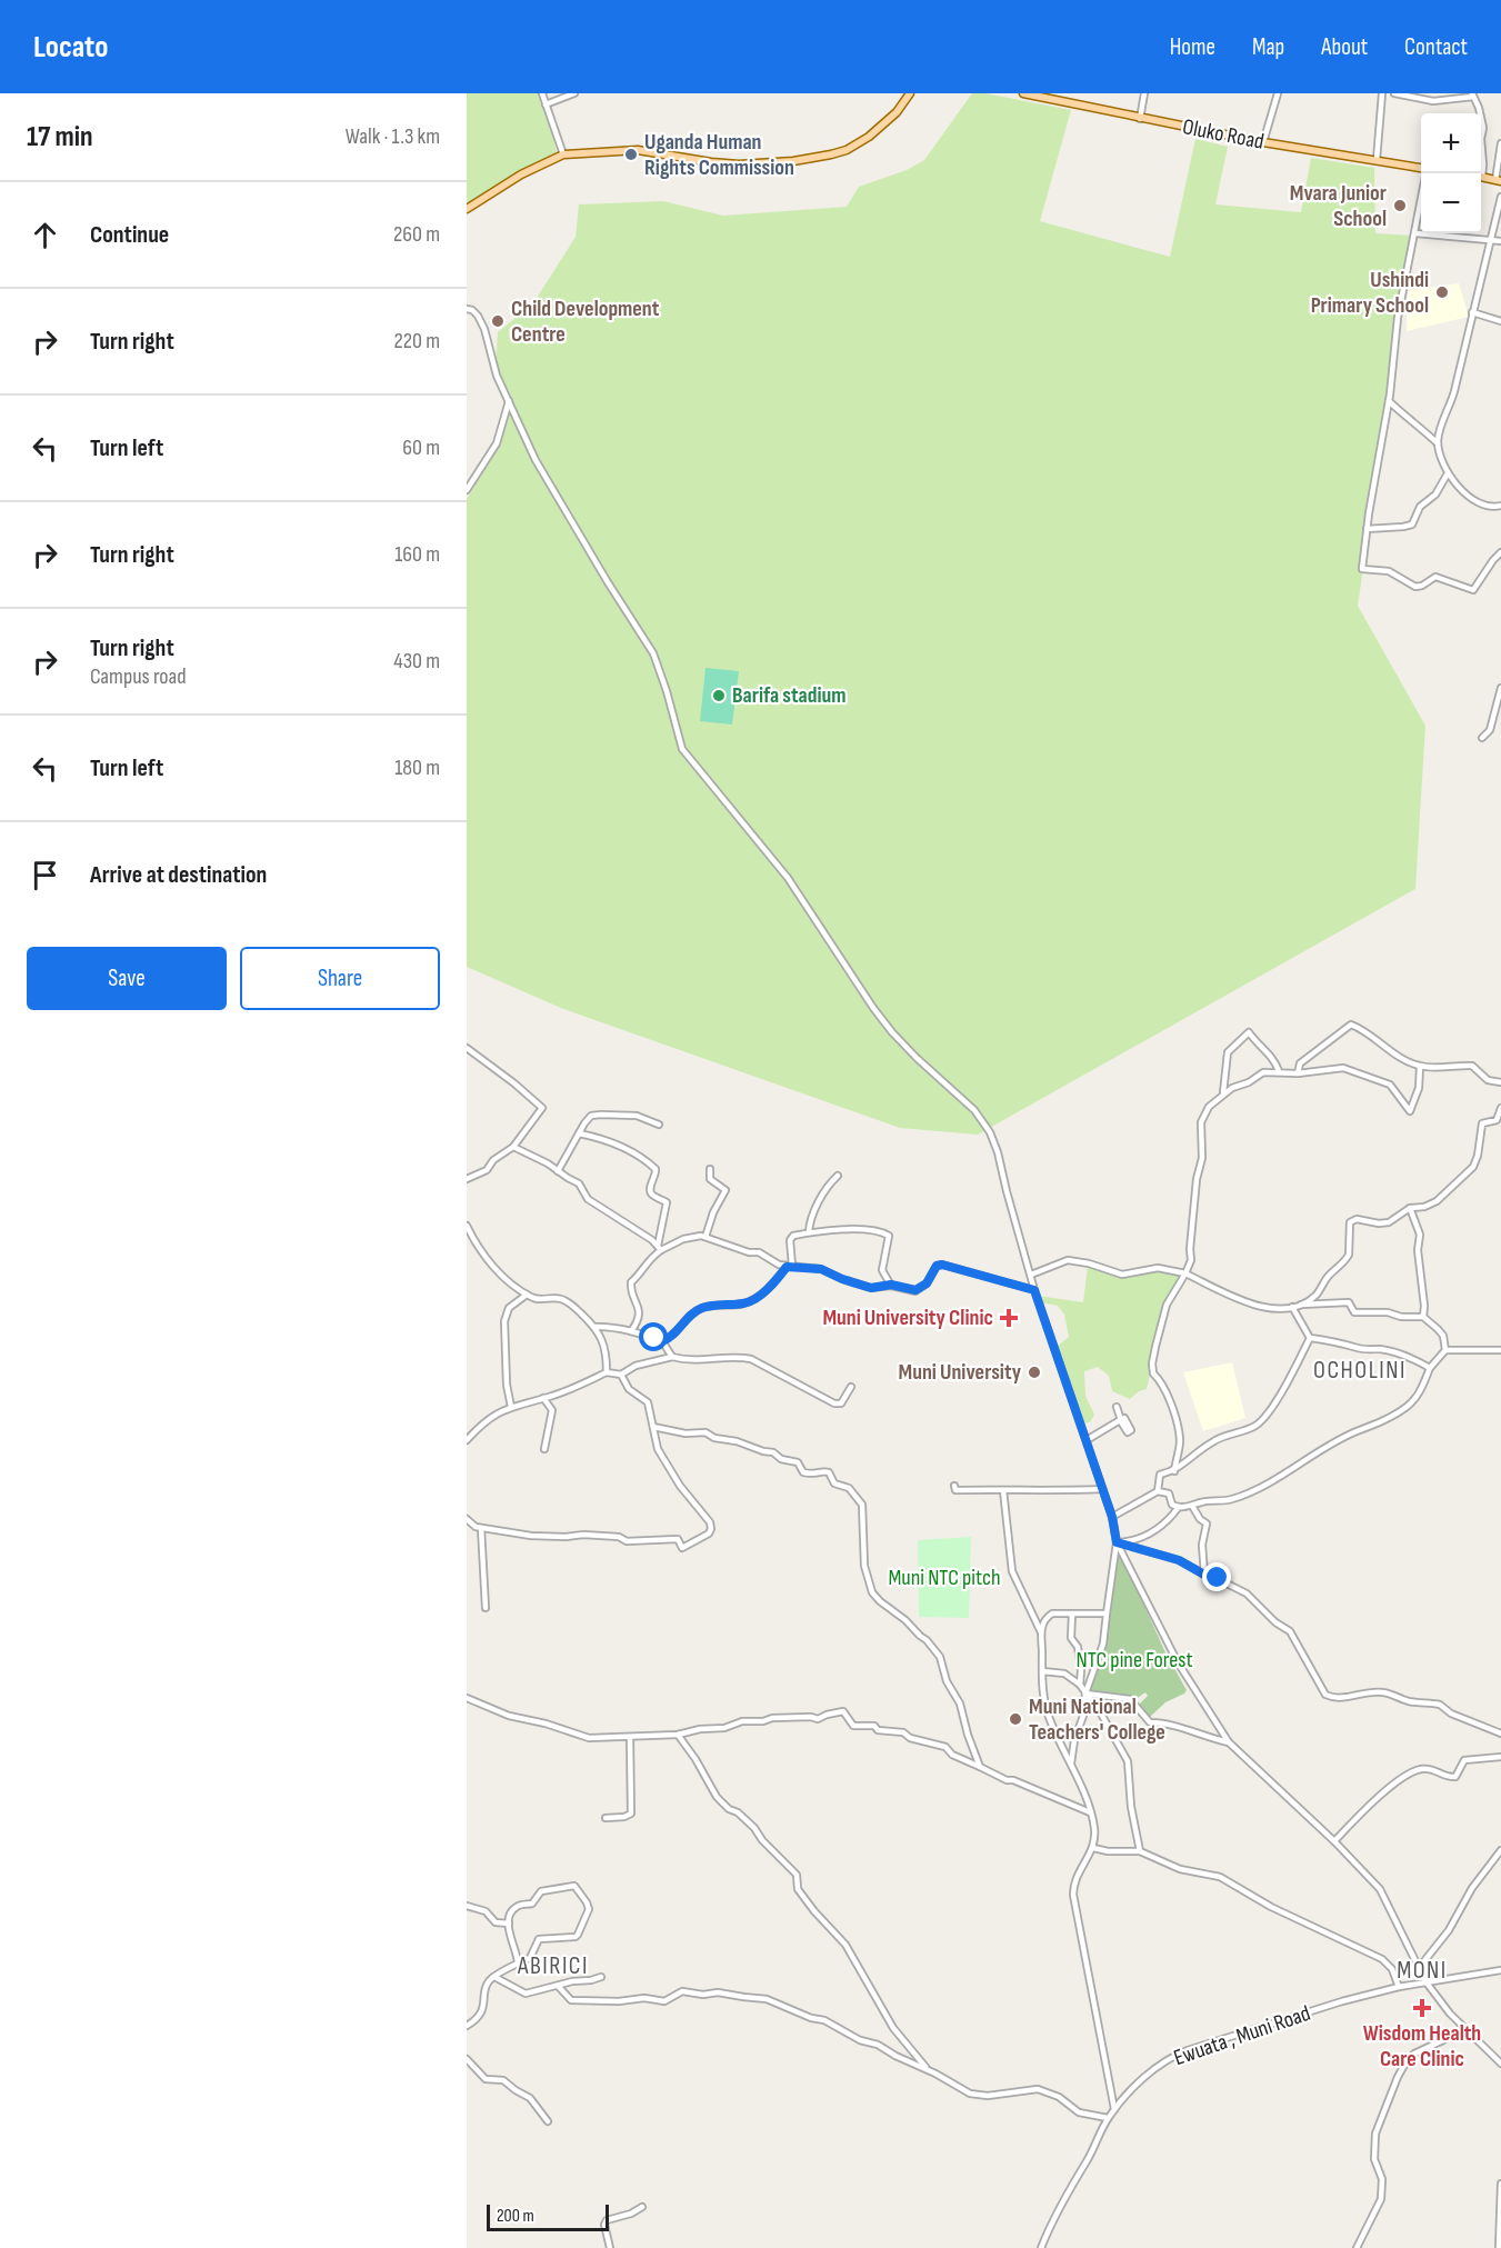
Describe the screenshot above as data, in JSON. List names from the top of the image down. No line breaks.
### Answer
{"streets":{"main road":["Oluko Road"],"street":["Ewuata , Muni Road"]},"districts":["OCHOLINI","ABIRICI","MONI"],"parks":["Muni NTC pitch","NTC pine Forest"],"places":{"other":["Uganda Human Rights Commission","Mvara Junior School","Ushindi Primary School","Child Development Centre","Barifa stadium","Muni University","Muni National Teachers' College"],"health":["Muni University Clinic","Wisdom Health Care Clinic"]},"scale_bar":"200 m","page":{"header":"Locato","nav":["Home","Map","About","Contact"],"heading":["17 min","Walk · 1.3 km"],"map_buttons":["+","−"],"list":[["Continue","260 m"],["Turn right","220 m"],["Turn left","60 m"],["Turn right","160 m"],["Turn right","Campus road","430 m"],["Turn left","180 m"],"Arrive at destination"],"buttons":["Save","Share"],"scale":"200 m"}}
